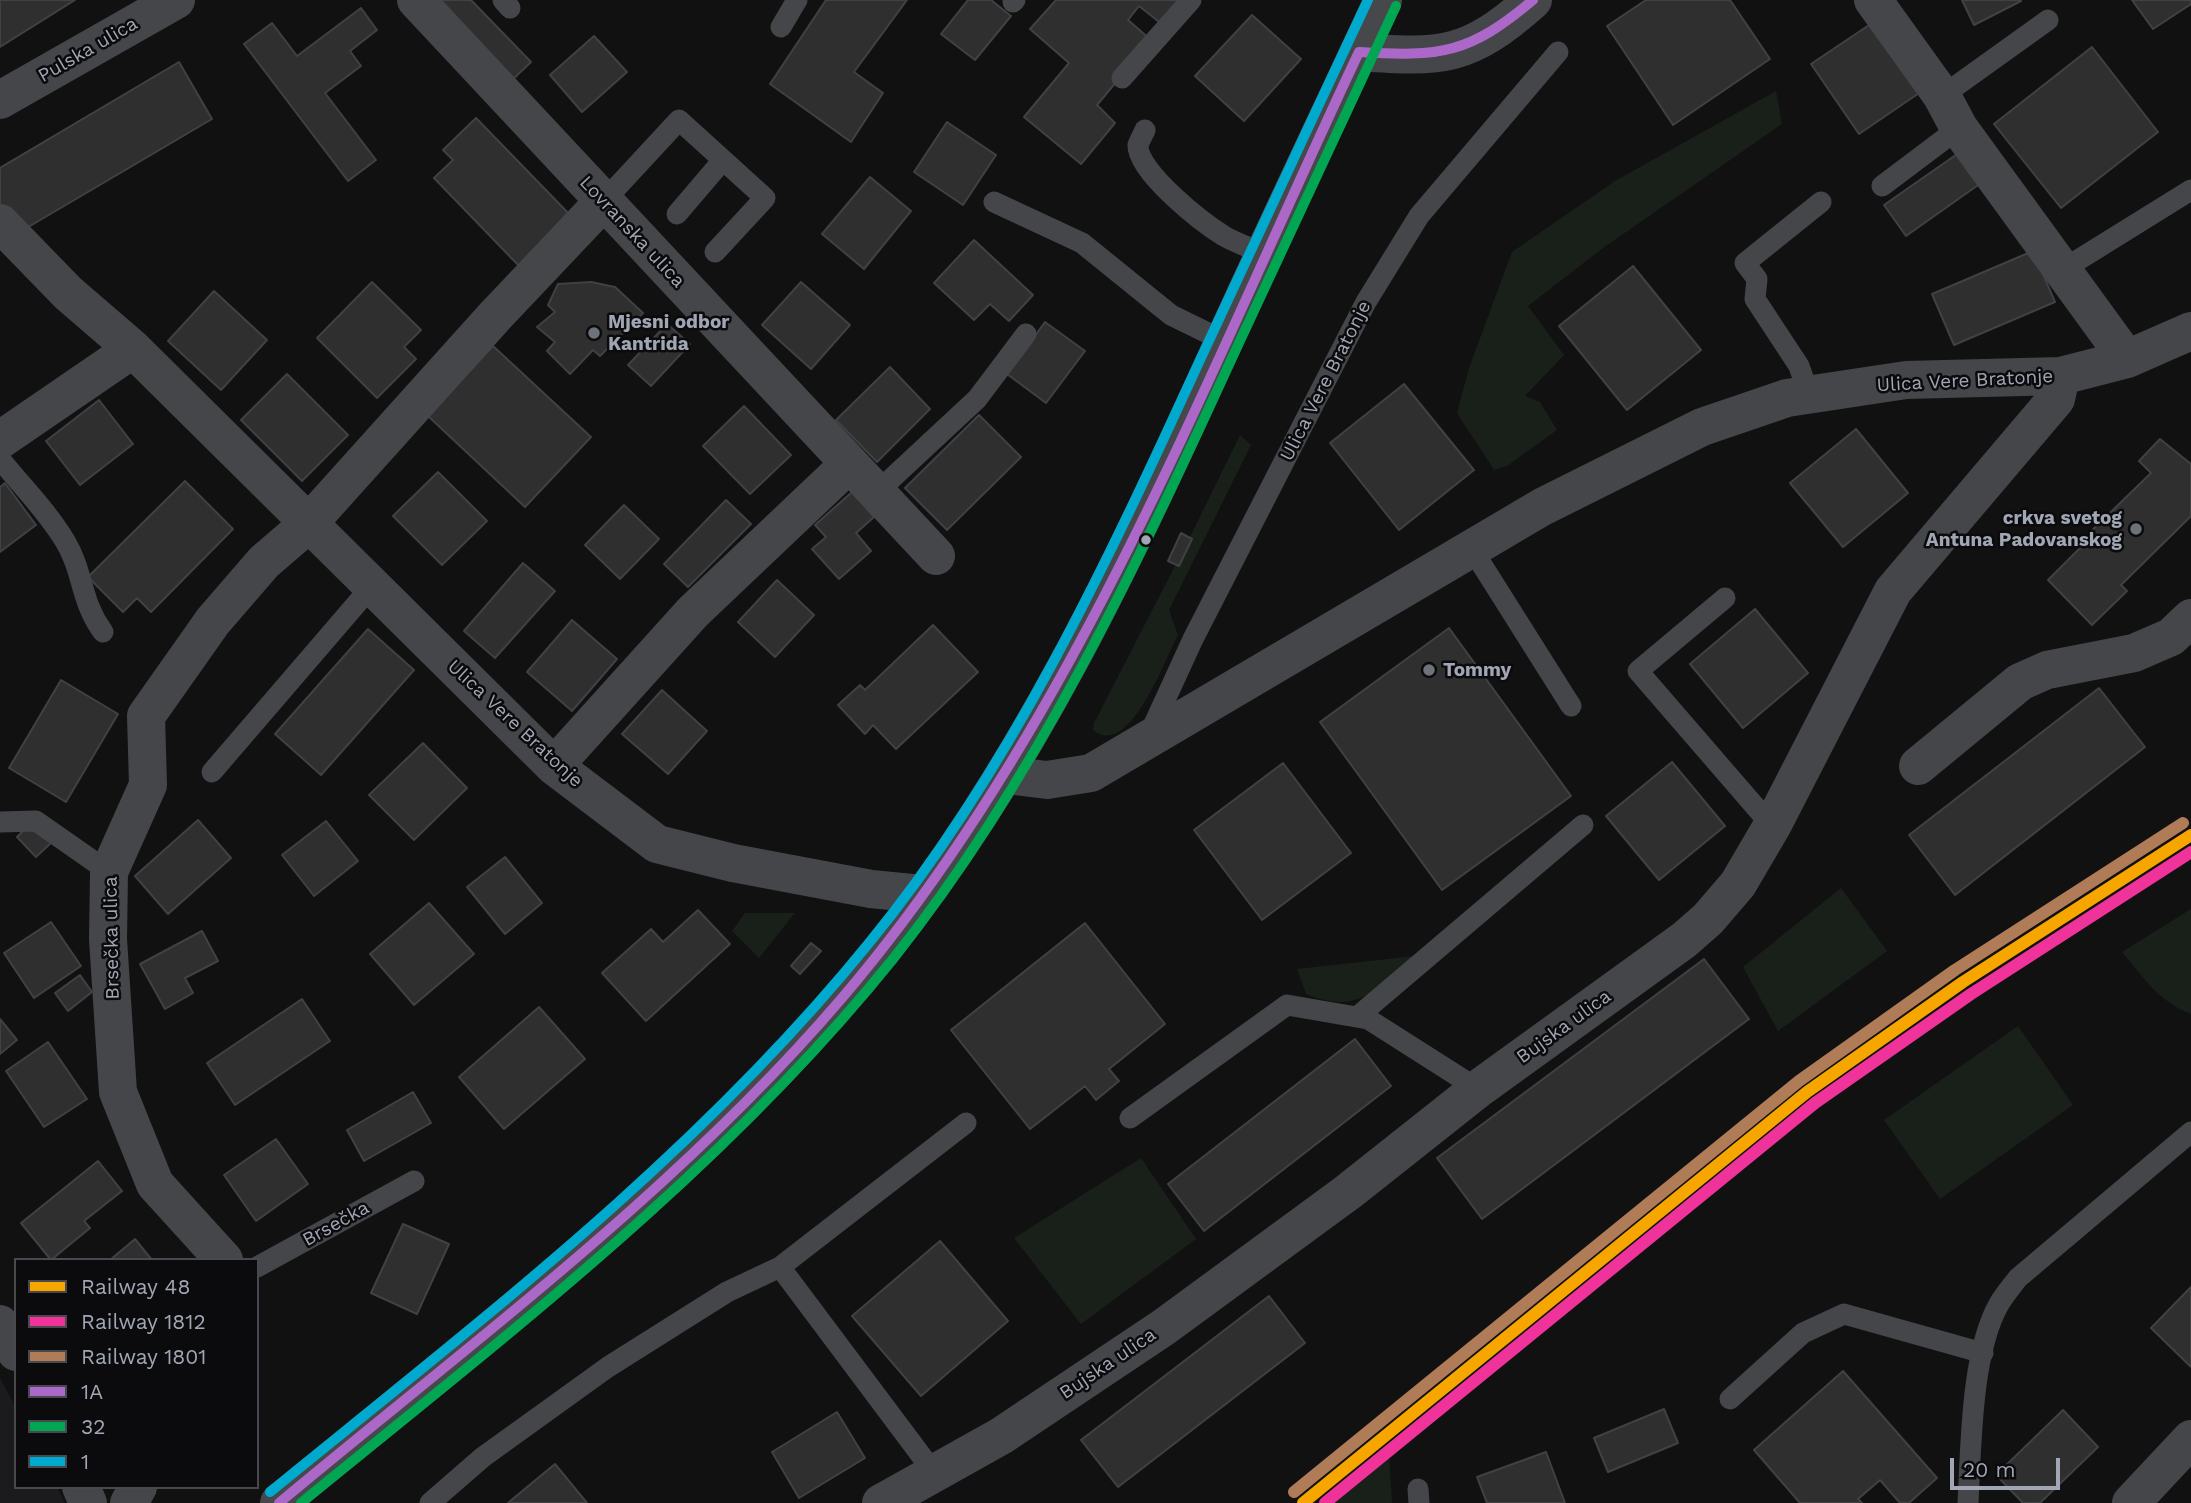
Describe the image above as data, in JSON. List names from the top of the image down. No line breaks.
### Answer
{"streets":{"street":["Pulska ulica","Lovranska ulica","Ulica Vere Bratonje","Brsečka ulica","Bujska ulica"],"lane":["Brsečka"]},"crossings":[["Ulica Vere Bratonje","Brsečka ulica"],["Ulica Vere Bratonje","Bujska ulica"]],"places":["Mjesni odbor Kantrida","crkva svetog Antuna Padovanskog","Tommy"],"lines":["transit line 1A","transit line 1","transit line 32","rail line 1801","rail line 48","rail line 1812"],"legend":["Railway 48","Railway 1812","Railway 1801","1A","32","1"],"scale_bar":"20 m"}
